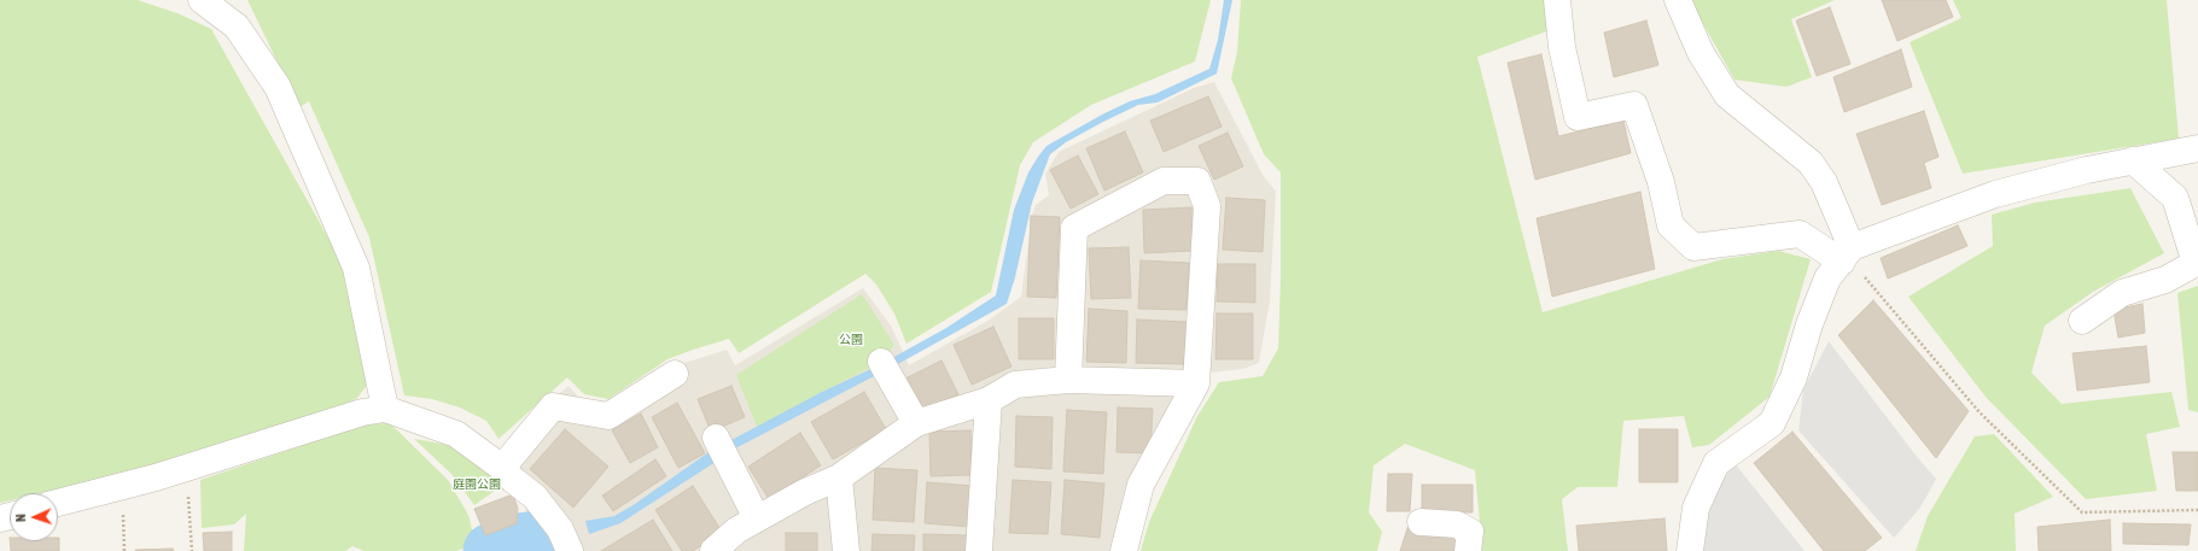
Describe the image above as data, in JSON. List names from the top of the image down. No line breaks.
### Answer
{"parks":["公園","庭園公園"],"north":"left"}
